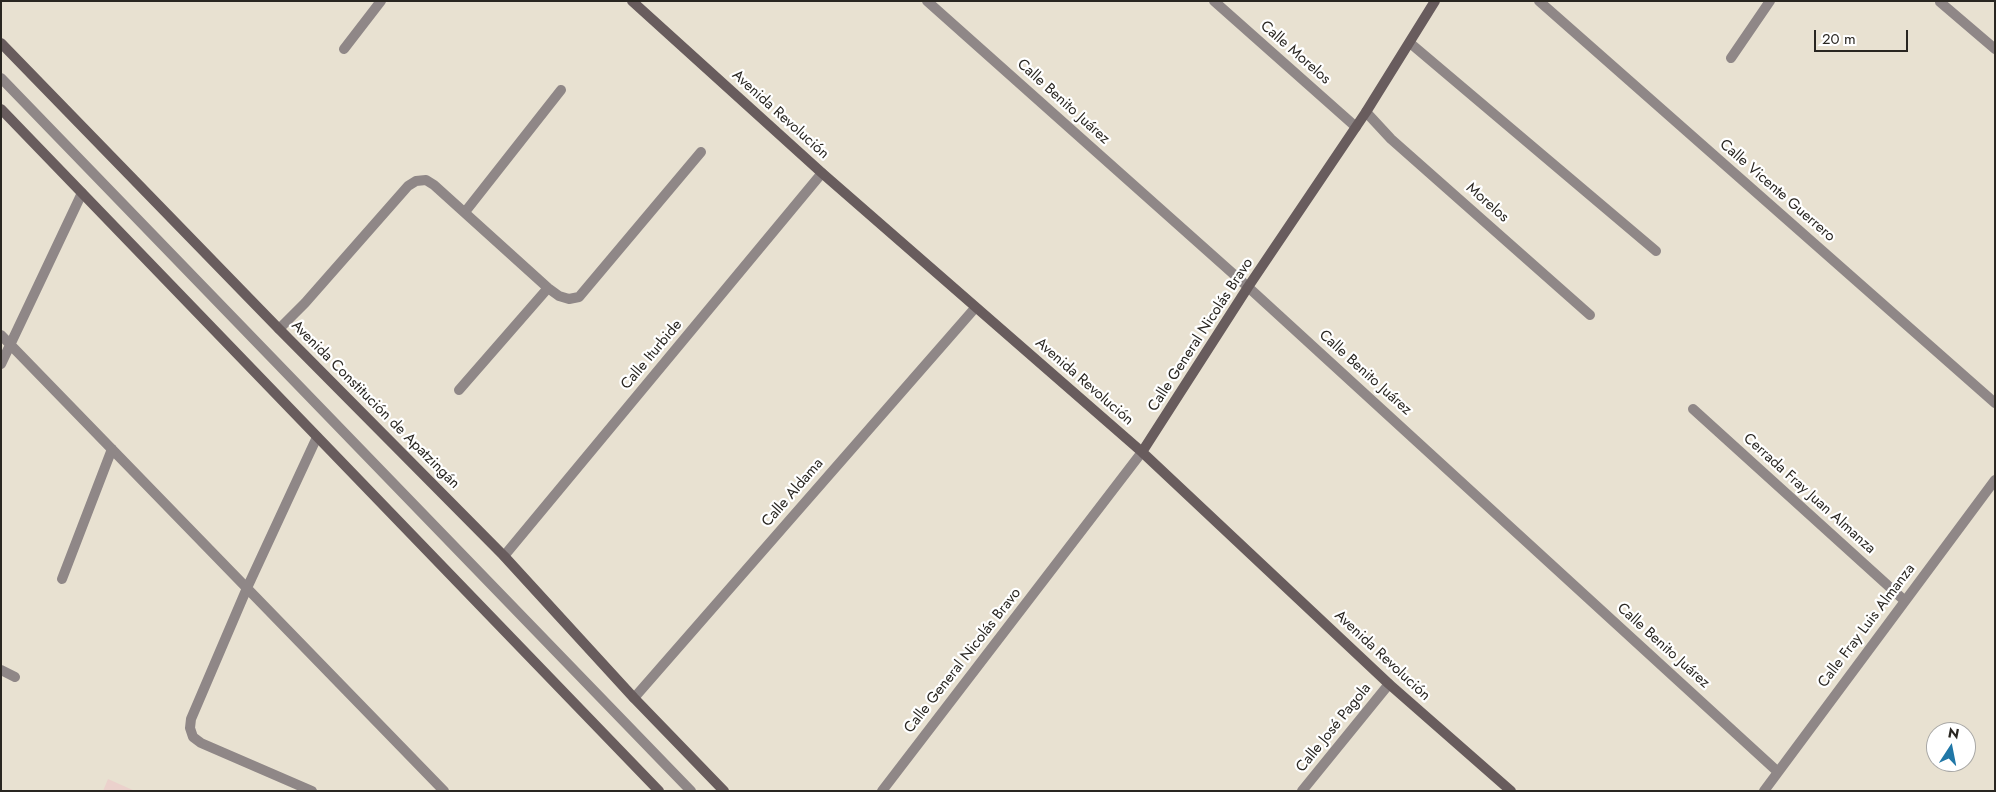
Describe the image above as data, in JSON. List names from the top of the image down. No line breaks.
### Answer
{"streets":{"street":["Calle Morelos","Calle Benito Juárez","Avenida Revolución","Calle Vicente Guerrero","Morelos","Calle General Nicolás Bravo","Calle Iturbide","Avenida Constitución de Apatzingán","Calle Aldama","Cerrada Fray Juan Almanza","Calle Fray Luis Almanza","Calle José Pagola"]},"crossings":[["Calle Morelos","Calle General Nicolás Bravo"],["Calle Benito Juárez","Calle General Nicolás Bravo"],["Calle Benito Juárez","Calle Fray Luis Almanza"],["Avenida Revolución","Calle General Nicolás Bravo"],["Avenida Revolución","Calle Iturbide"],["Avenida Revolución","Calle Aldama"],["Avenida Revolución","Calle José Pagola"],["Morelos","Calle General Nicolás Bravo"],["Calle Iturbide","Avenida Constitución de Apatzingán"],["Avenida Constitución de Apatzingán","Calle Aldama"],["Cerrada Fray Juan Almanza","Calle Fray Luis Almanza"]],"scale_bar":"20 m","north":"top"}
